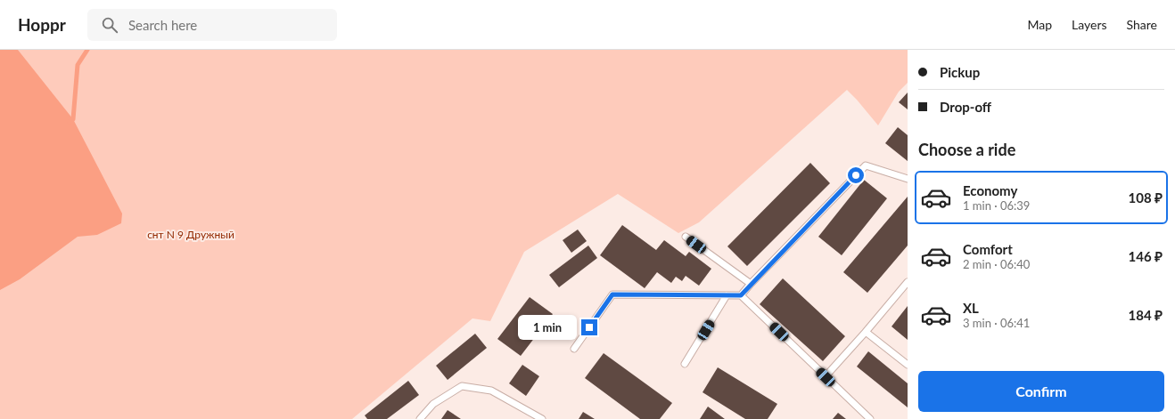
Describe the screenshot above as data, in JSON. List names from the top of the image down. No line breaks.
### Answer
{"parks":["снт N 9 Дружный"],"page":{"header":"Hoppr","search":"Search here","nav":["Map","Layers","Share"],"banner":["Pickup","Drop-off"],"heading":"Choose a ride","list":[{"name":"Economy","note":"1 min · 06:39","value":"108 ₽"},{"name":"Comfort","note":"2 min · 06:40","value":"146 ₽"},{"name":"XL","note":"3 min · 06:41","value":"184 ₽"}],"bubble":"1 min","buttons":"Confirm"}}
